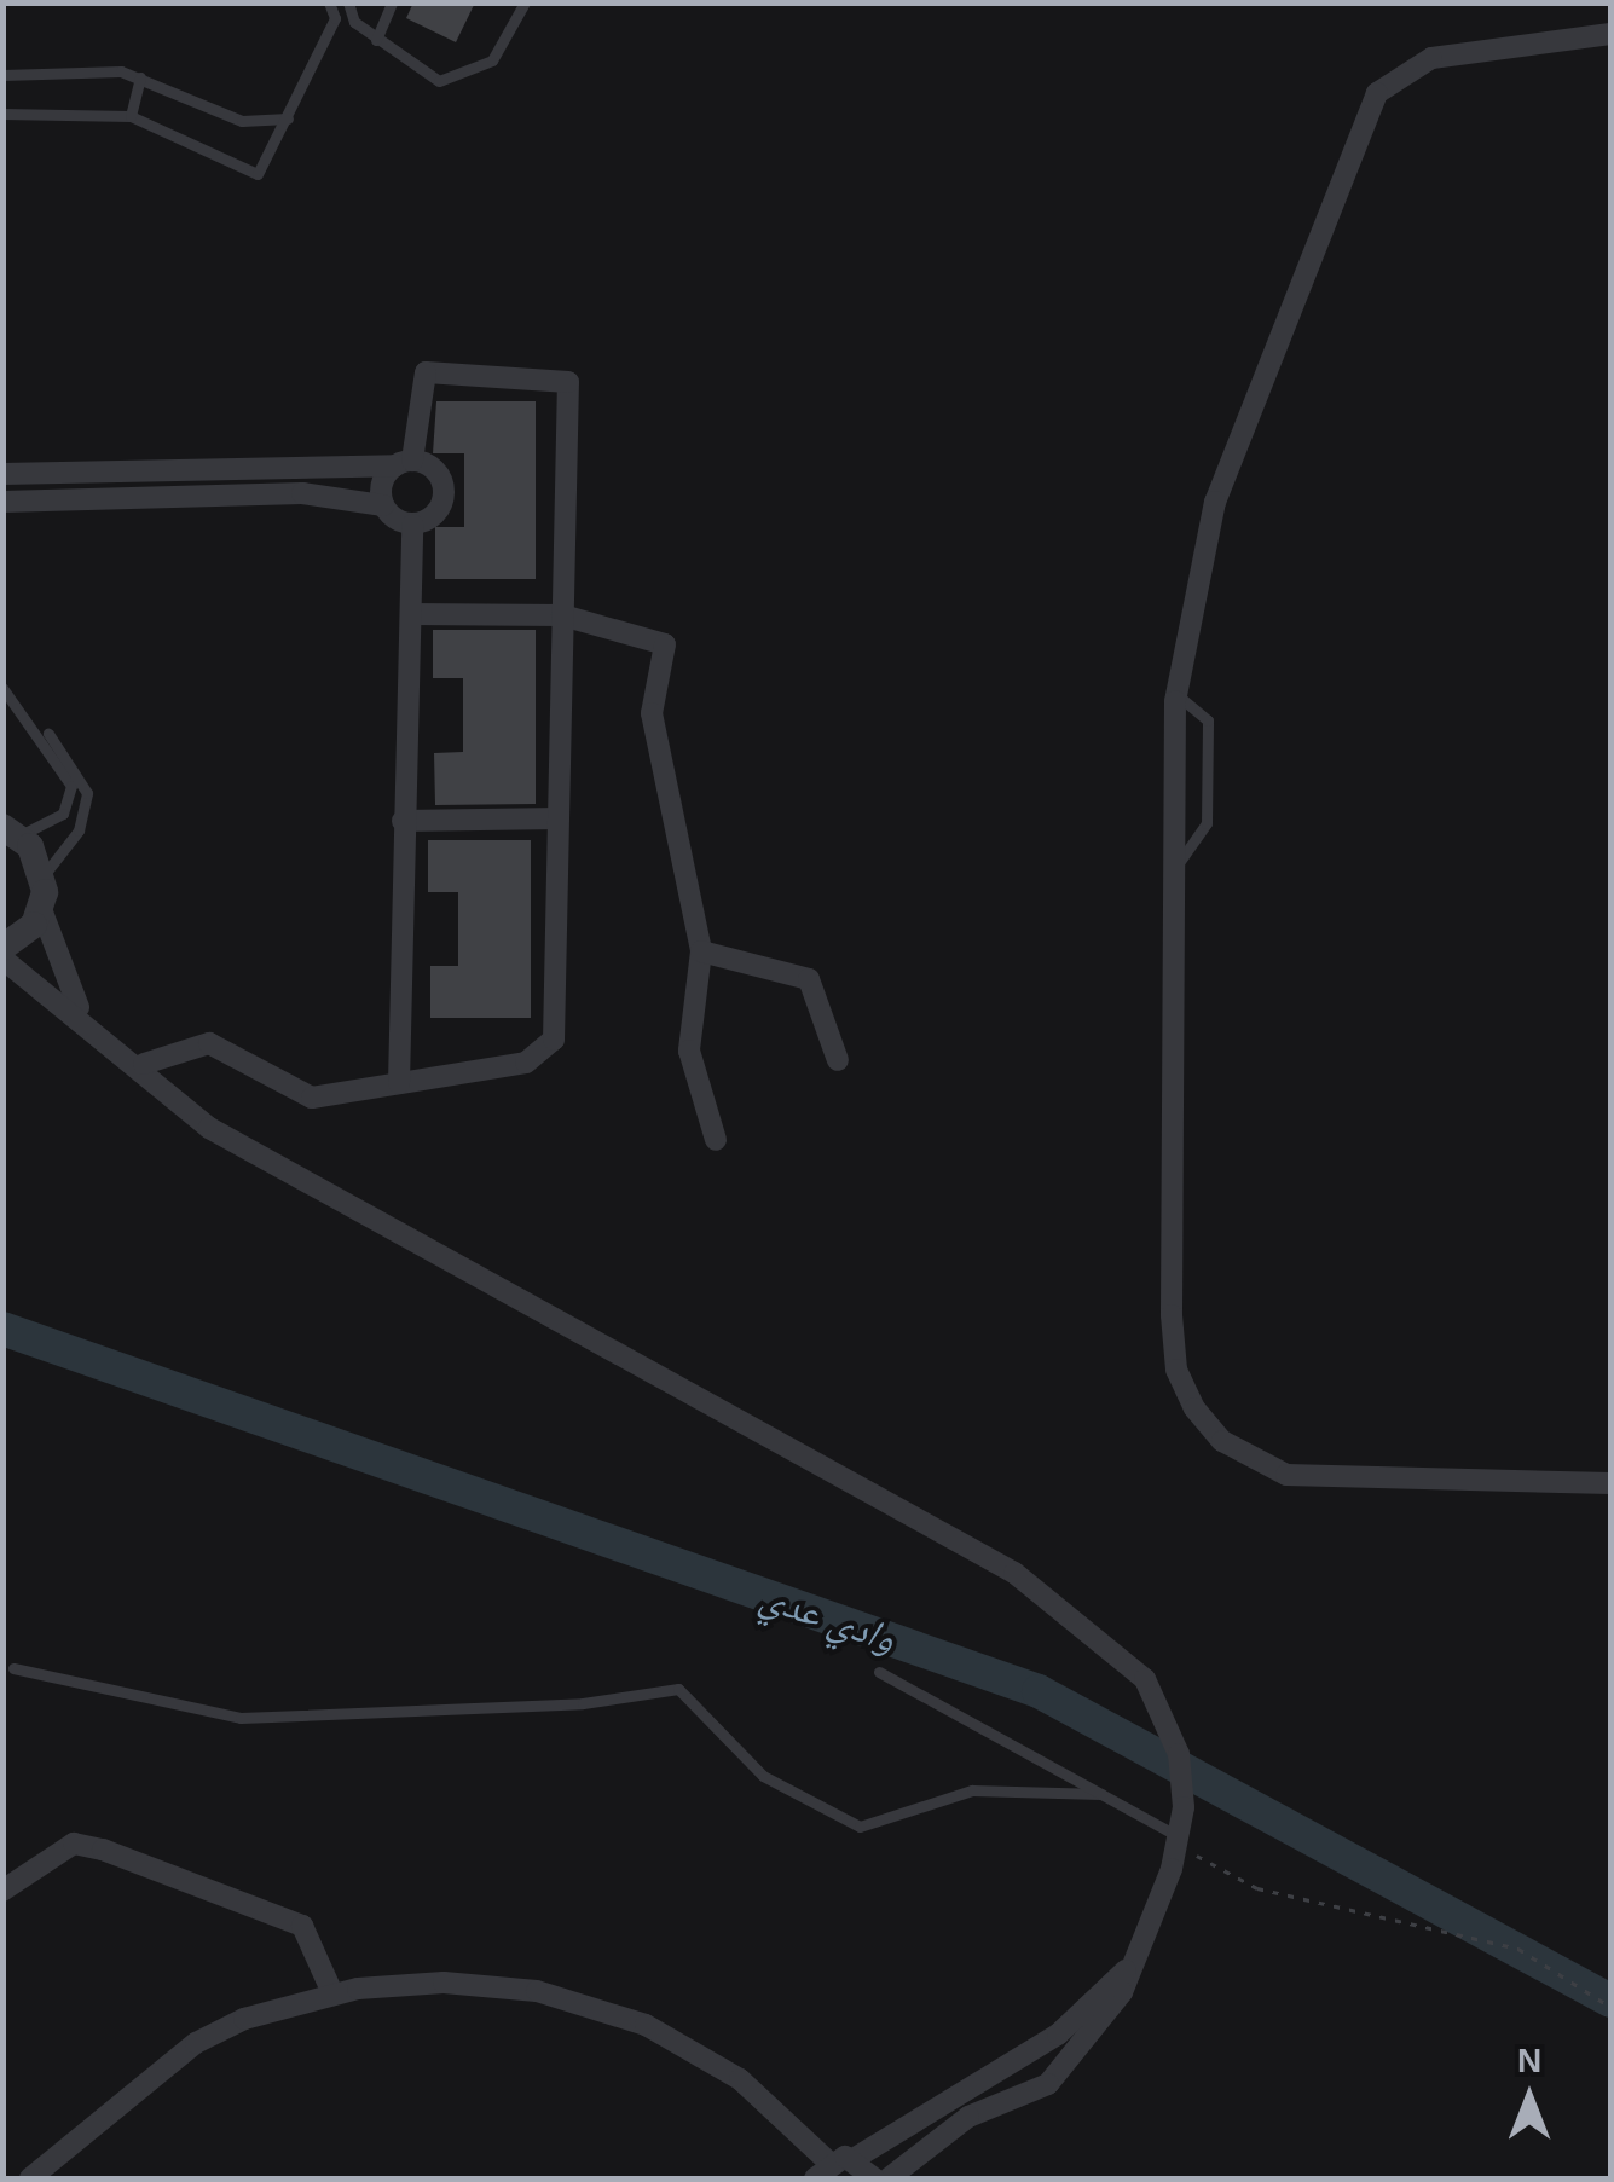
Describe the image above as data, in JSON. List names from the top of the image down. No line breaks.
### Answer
{"water":["وادي عدي"],"north":"top"}
